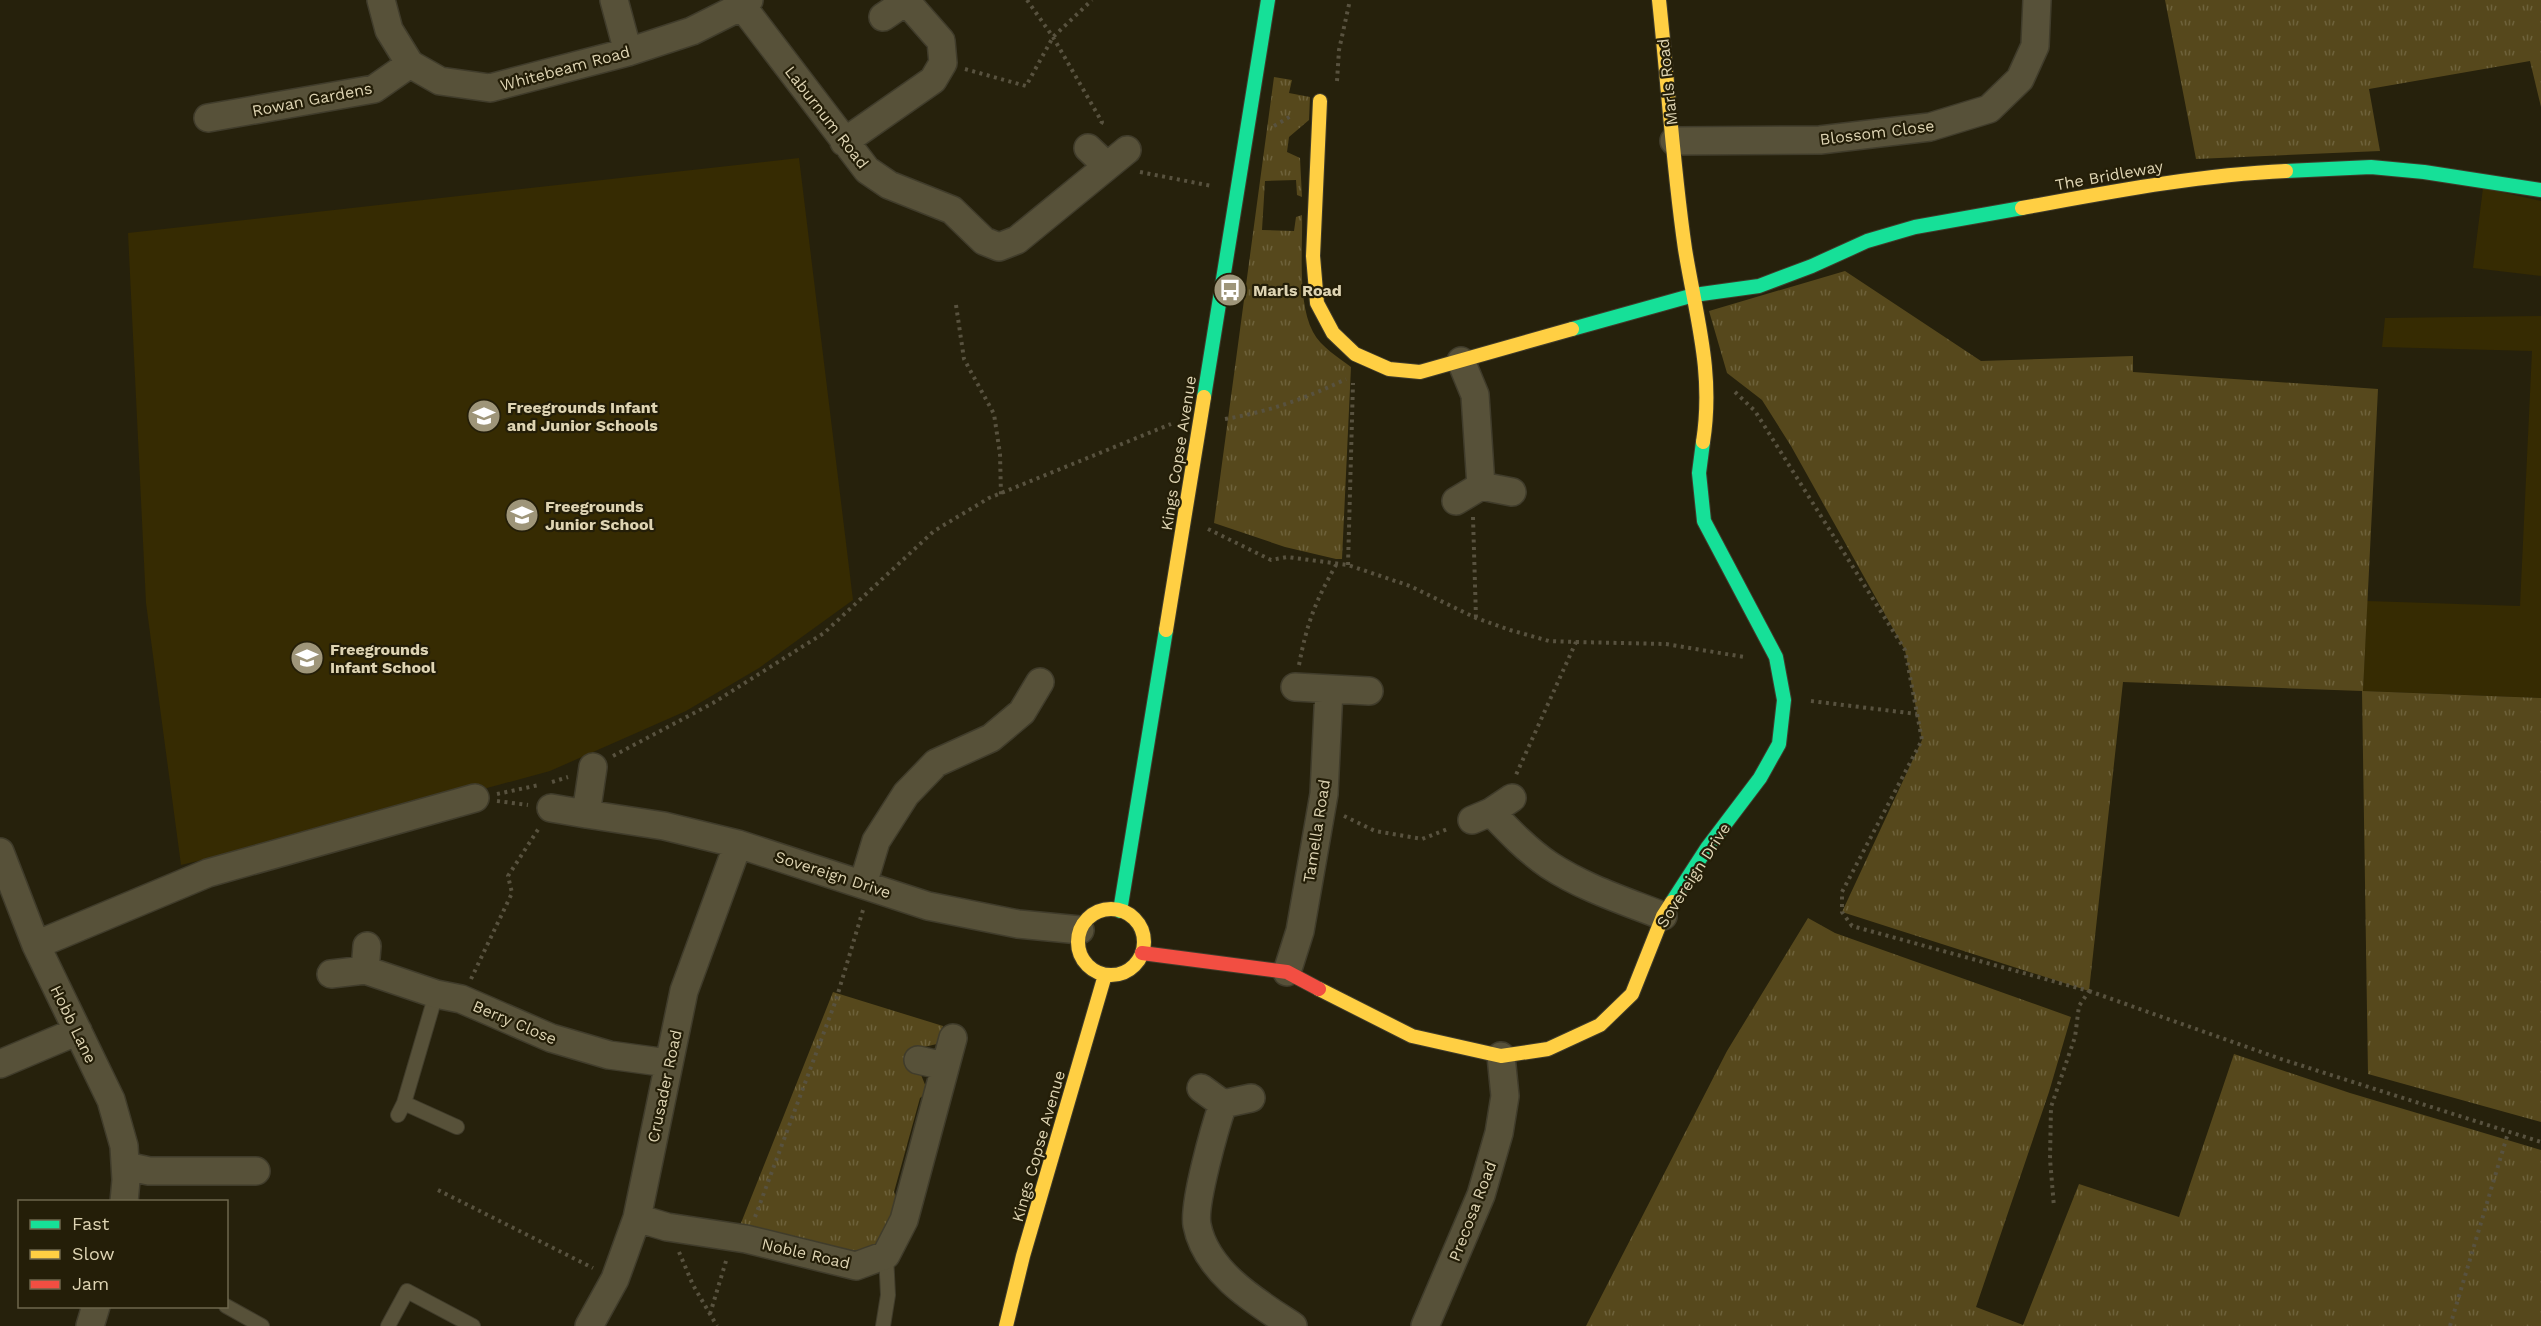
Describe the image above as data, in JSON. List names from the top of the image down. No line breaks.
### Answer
{"streets":{"street":["Whitebeam Road","Marls Road","Rowan Gardens","Laburnum Road","Blossom Close","The Bridleway","Kings Copse Avenue","Tamella Road","Sovereign Drive","Berry Close","Hobb Lane","Crusader Road","Precosa Road","Noble Road"]},"crossings":[["Whitebeam Road","Rowan Gardens"],["Whitebeam Road","Laburnum Road"],["Marls Road","Blossom Close"],["Marls Road","The Bridleway"],["Marls Road","Sovereign Drive"],["The Bridleway","Sovereign Drive"],["Kings Copse Avenue","Sovereign Drive"],["Tamella Road","Sovereign Drive"],["Sovereign Drive","Crusader Road"],["Sovereign Drive","Precosa Road"],["Berry Close","Crusader Road"],["Crusader Road","Noble Road"]],"places":{"bus stop":["Marls Road"],"school or university":["Freegrounds Infant and Junior Schools","Freegrounds Junior School","Freegrounds Infant School"]},"legend":["Fast","Slow","Jam"]}
